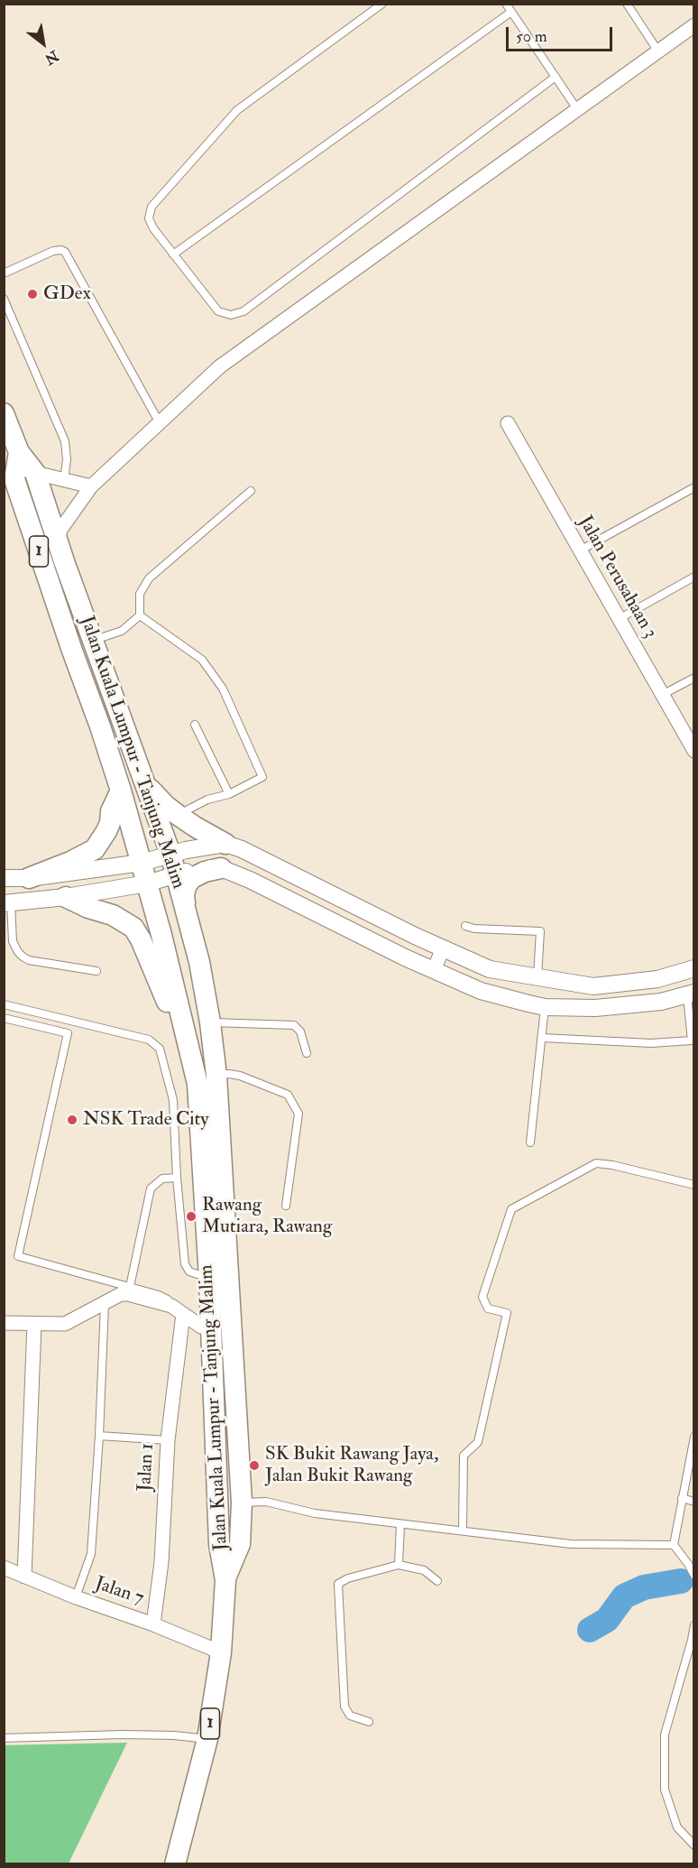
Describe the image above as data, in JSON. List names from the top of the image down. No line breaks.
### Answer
{"streets":{"main road":["1","Jalan Kuala Lumpur - Tanjung Malim"],"street":["Jalan Perusahaan 3","Jalan 1","Jalan 7"]},"crossings":[["Jalan Kuala Lumpur - Tanjung Malim","Jalan 7"],["Jalan 1","Jalan 7"]],"places":["GDex","NSK Trade City","Rawang Mutiara, Rawang","SK Bukit Rawang Jaya, Jalan Bukit Rawang"],"scale_bar":"50 m","north":"bottom right"}
